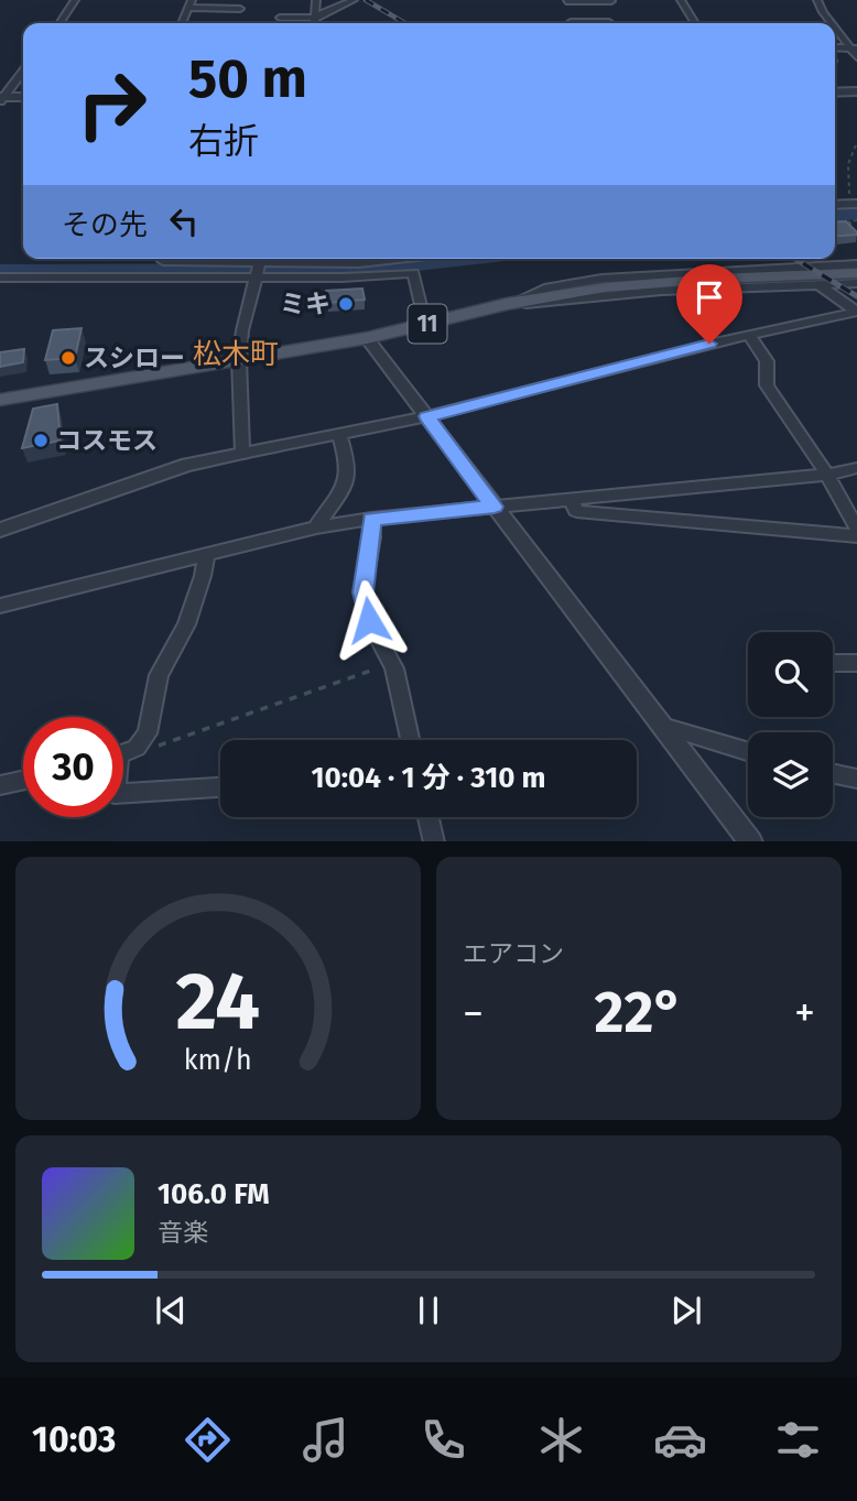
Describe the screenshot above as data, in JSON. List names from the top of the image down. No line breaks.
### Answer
{"streets":{"main road":["11"]},"districts":["松木町"],"places":["ミキ","スシロー","コスモス"],"page":{"turn":["50 m","右折"],"then":"その先","limit":"30","trip":"10:04 · 1 分 · 310 m","tile":"エアコン","heat":["−","22°","+"],"song":["106.0 FM","音楽"],"tabs":"10:03","gauge":["24","km/h"]}}
